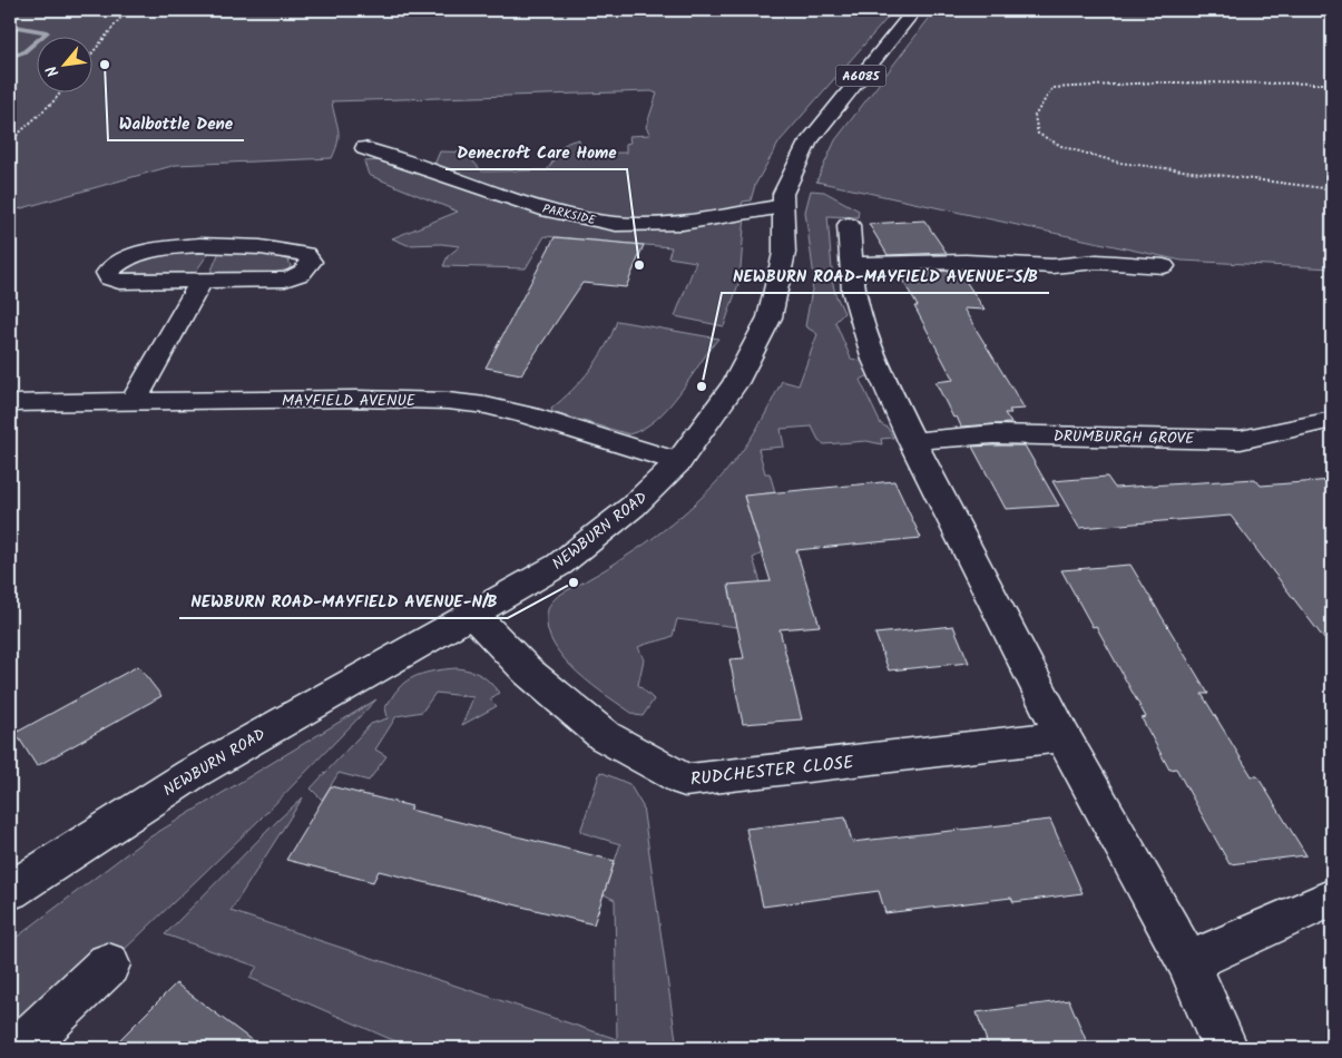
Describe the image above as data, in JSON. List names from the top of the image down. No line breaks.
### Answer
{"streets":{"street":["A6085","PARKSIDE","MAYFIELD AVENUE","DRUMBURGH GROVE","NEWBURN ROAD","RUDCHESTER CLOSE"]},"crossings":[["PARKSIDE","NEWBURN ROAD"],["MAYFIELD AVENUE","NEWBURN ROAD"],["NEWBURN ROAD","RUDCHESTER CLOSE"]],"places":["Walbottle Dene","Denecroft Care Home","NEWBURN ROAD-MAYFIELD AVENUE-S/B","NEWBURN ROAD-MAYFIELD AVENUE-N/B"],"north":"bottom left"}
